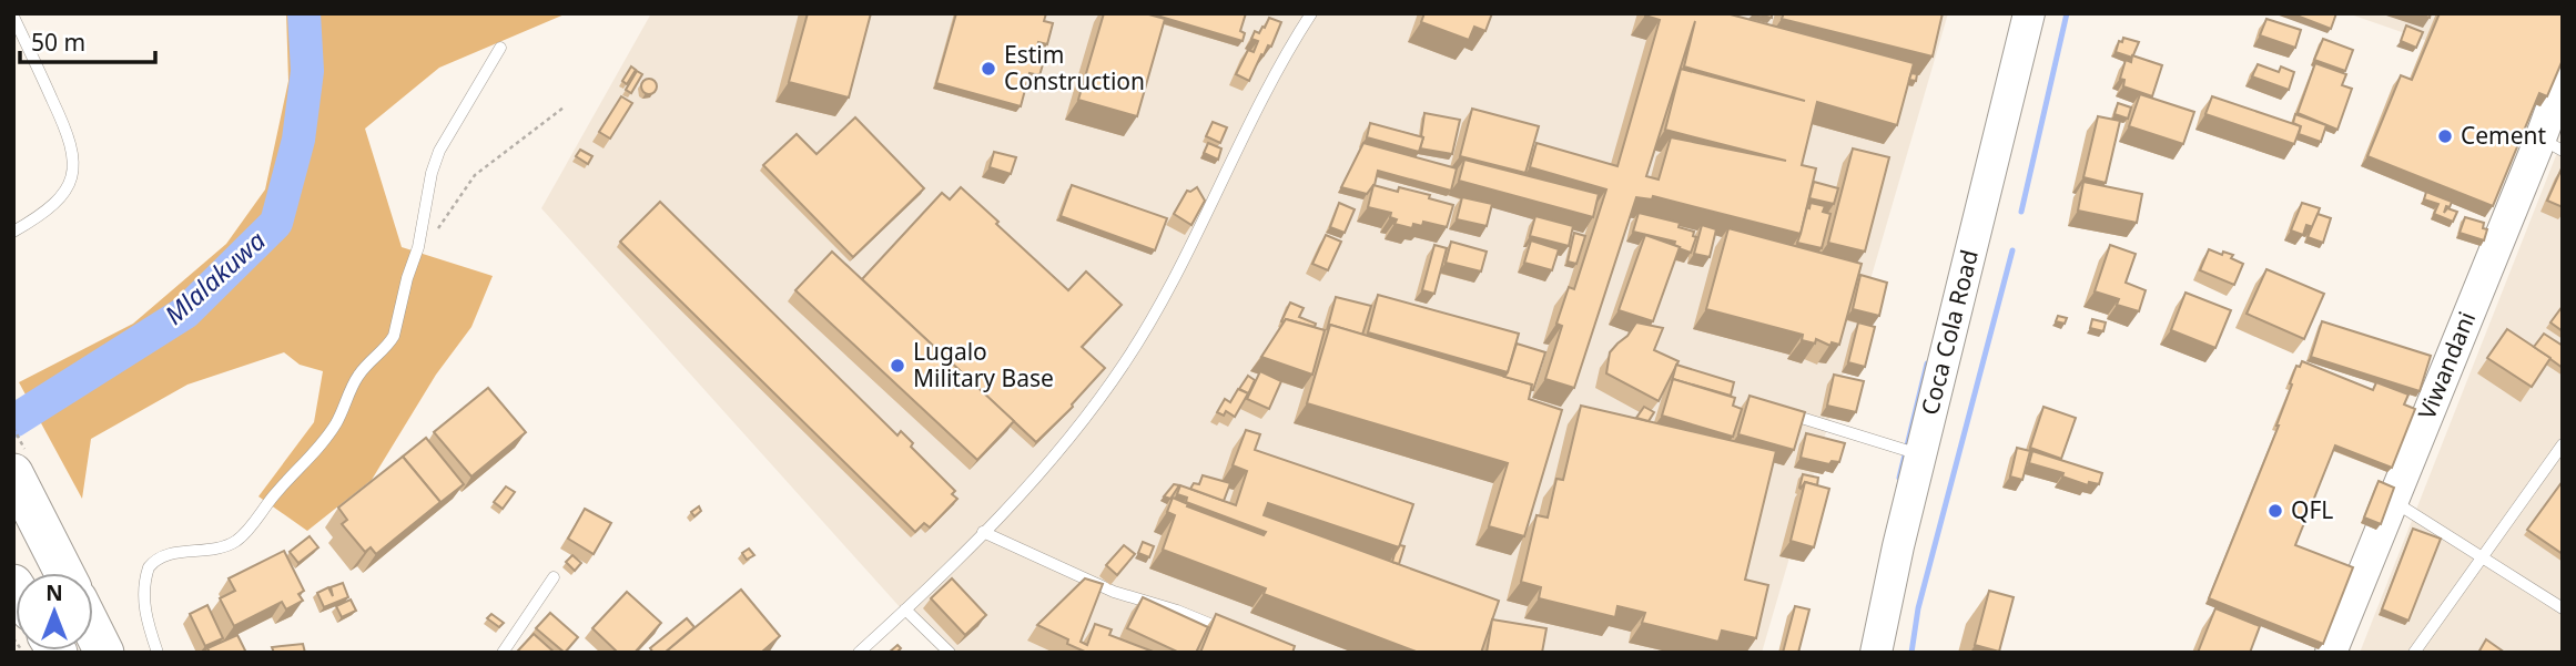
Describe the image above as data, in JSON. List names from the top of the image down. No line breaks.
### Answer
{"streets":{"main road":["Coca Cola Road","Viwandani"]},"water":["Mlalakuwa"],"places":["Estim Construction","Cement","Lugalo Military Base","QFL"],"scale_bar":"50 m","north":"top"}
